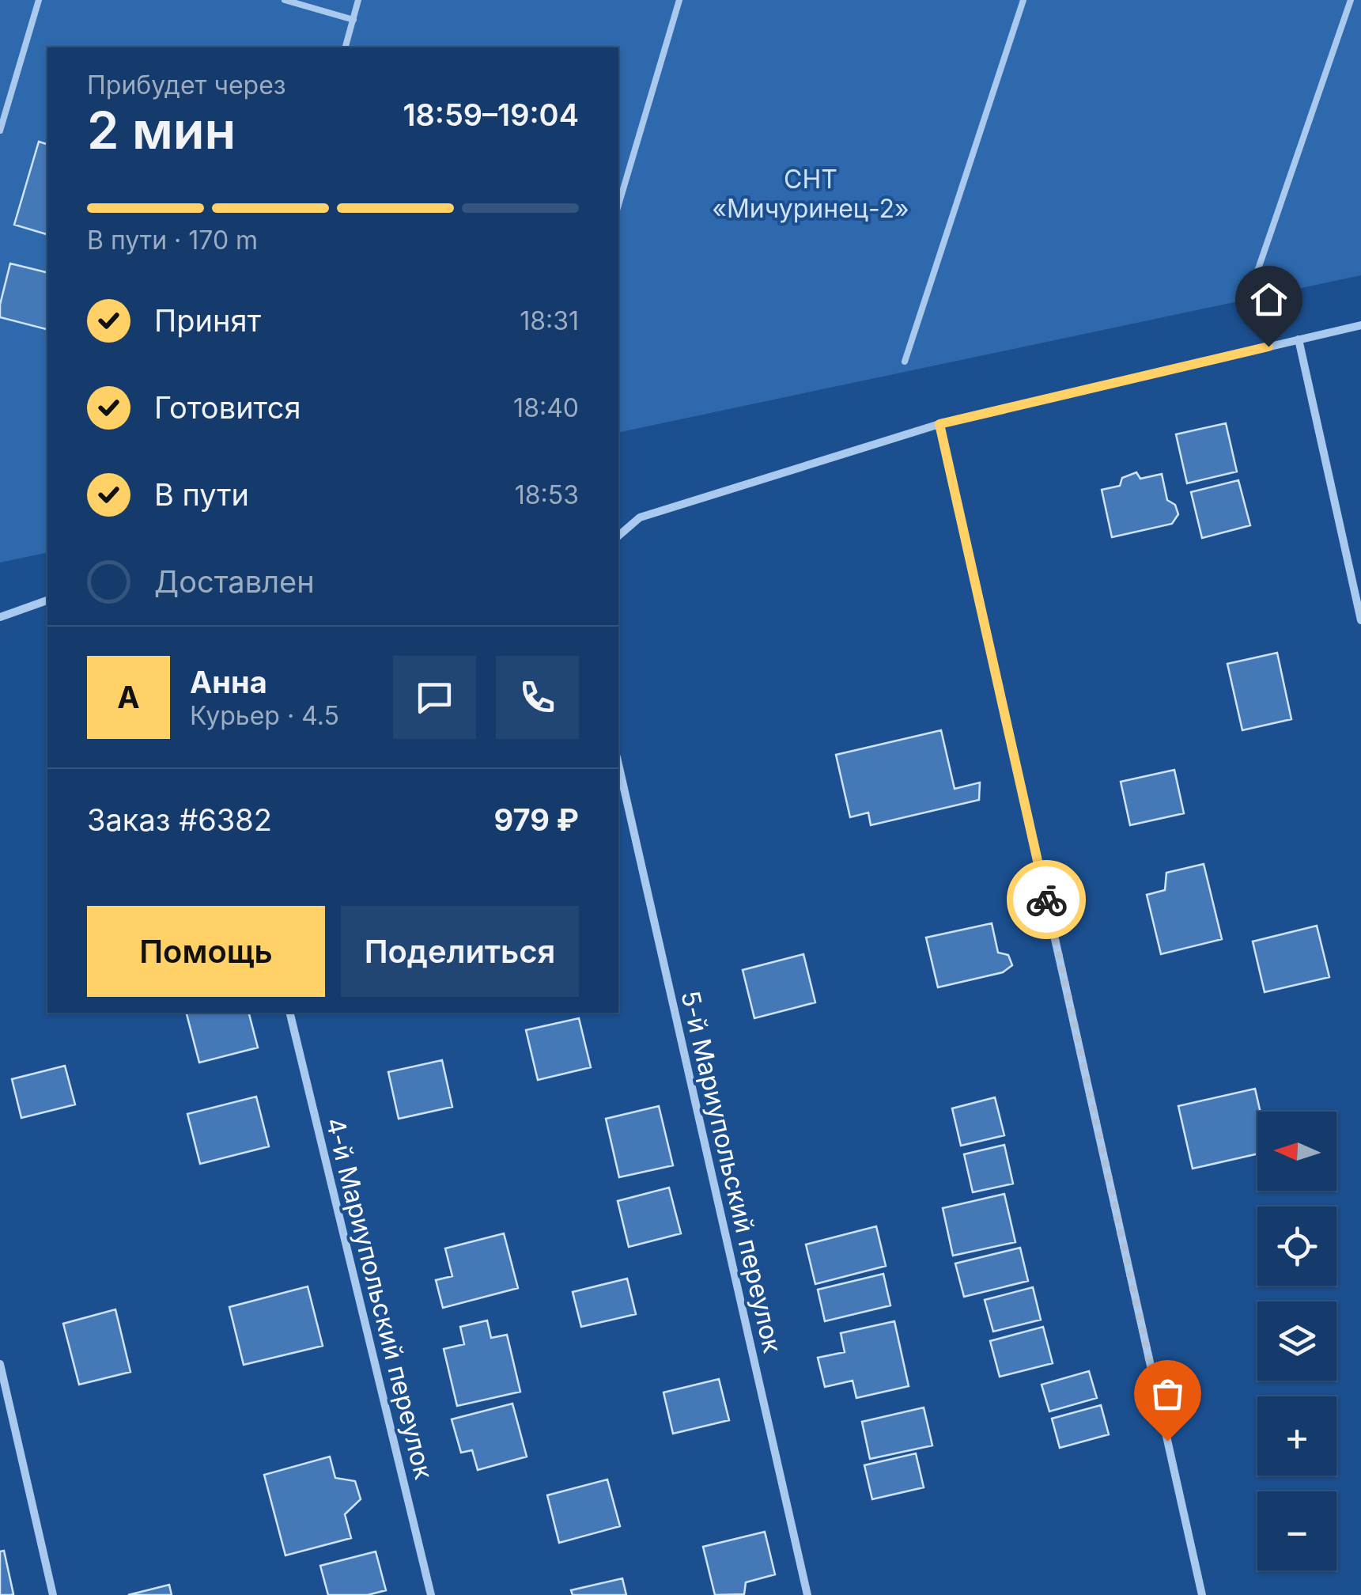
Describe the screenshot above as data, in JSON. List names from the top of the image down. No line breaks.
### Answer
{"streets":{"street":["5-й Мариупольский переулок","4-й Мариупольский переулок"]},"parks":["СНТ «Мичуринец-2»"],"north":"left","page":{"heading":["2 мин","Прибудет через","18:59–19:04"],"panel":["Анна","Курьер · 4.5","Заказ #6382","979 ₽"],"bar":"В пути · 170 m","list":[["Принят","18:31"],["Готовится","18:40"],["В пути","18:53"],"Доставлен"],"round":"А","buttons":["Помощь","Поделиться"],"map_buttons":["+","−"]}}
